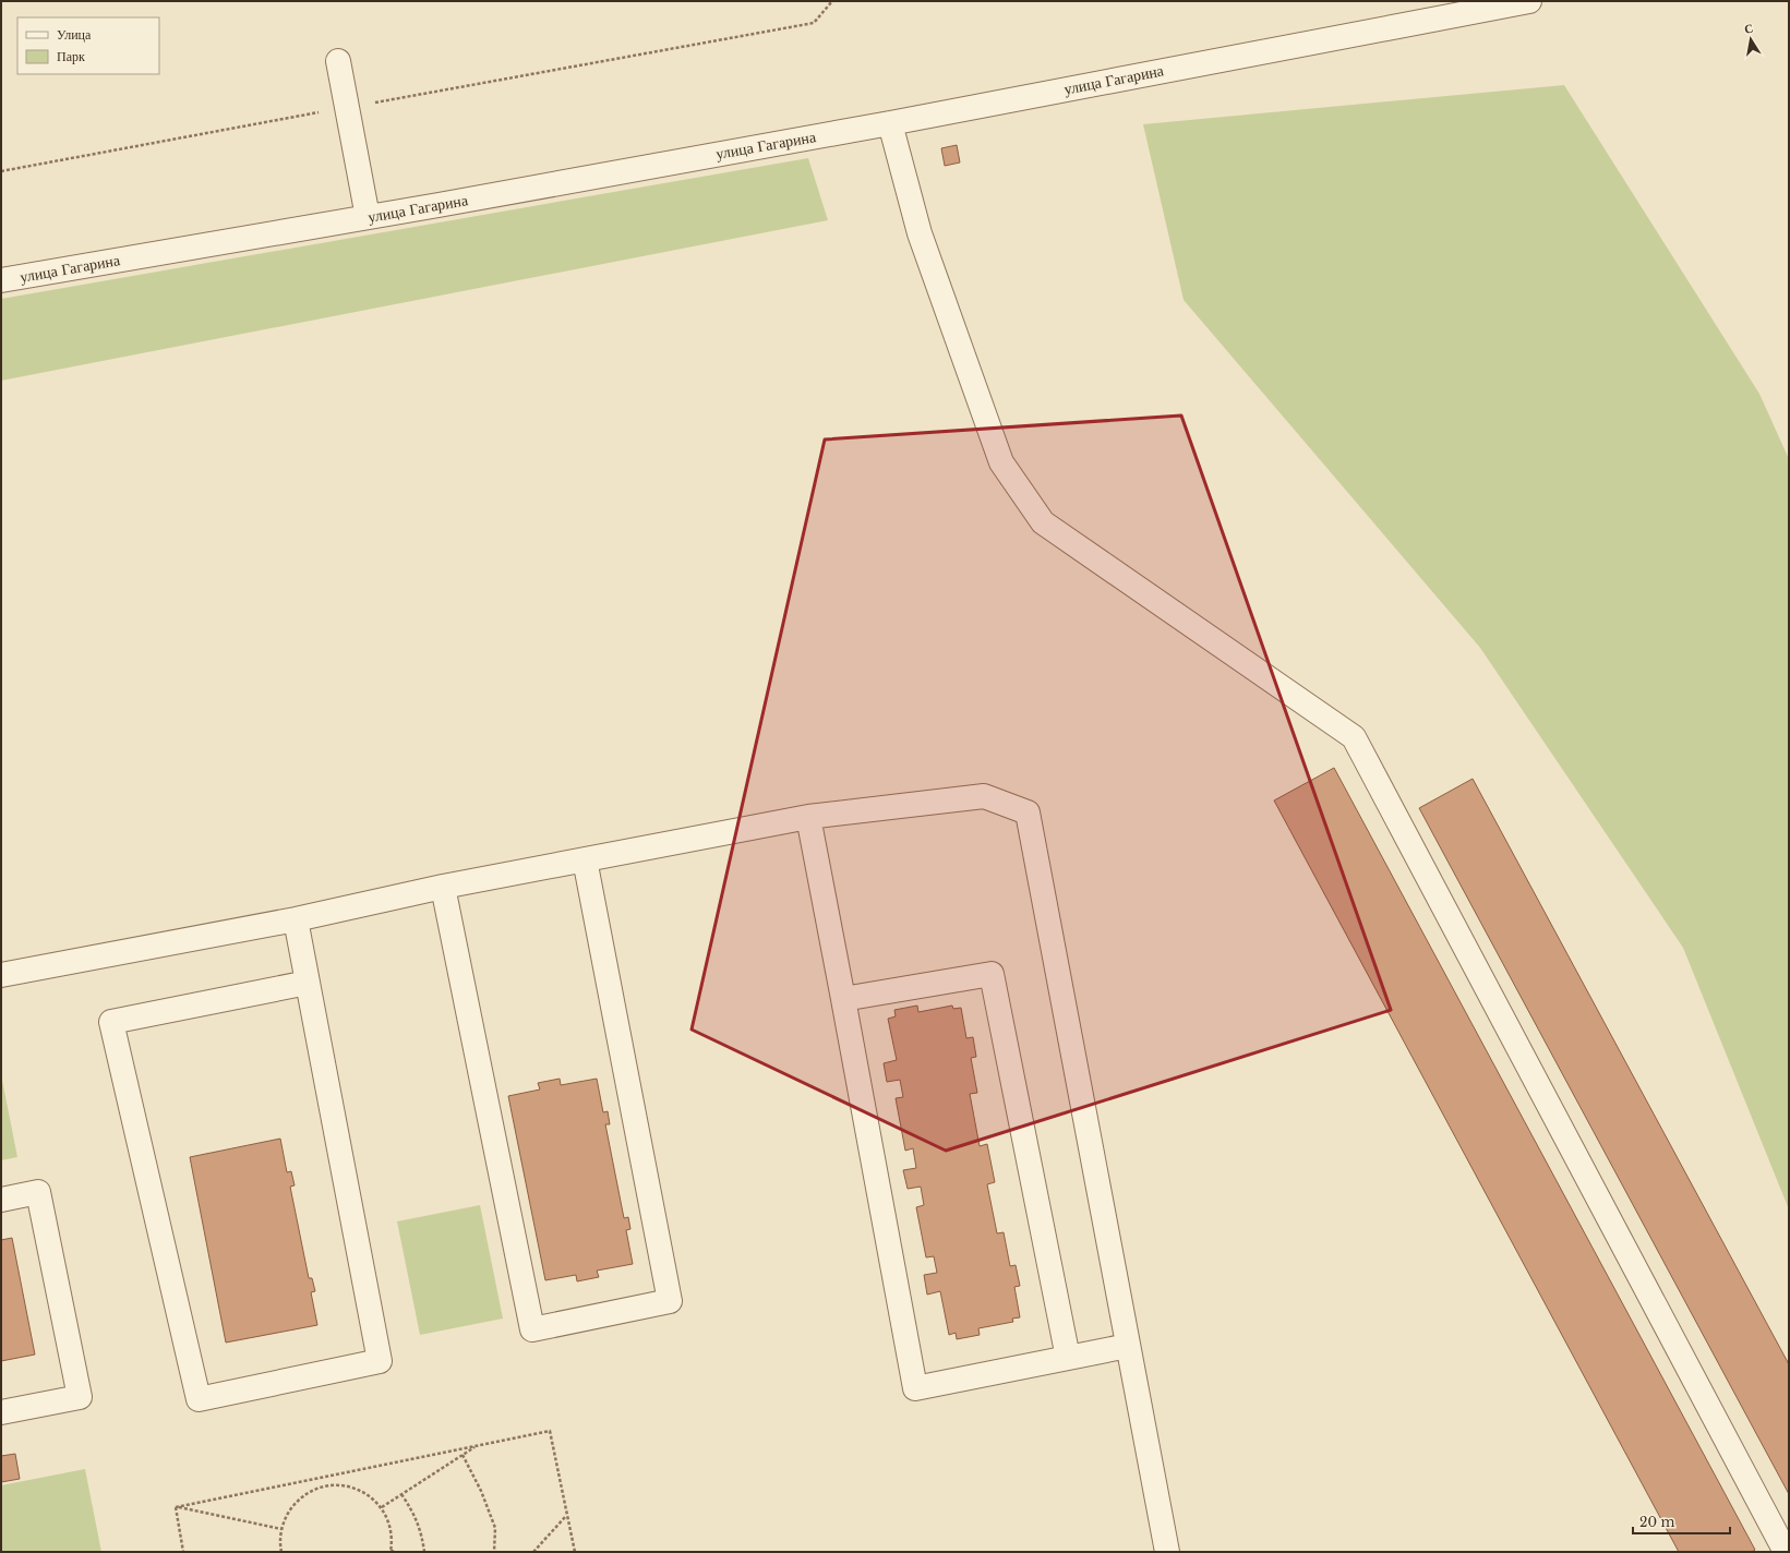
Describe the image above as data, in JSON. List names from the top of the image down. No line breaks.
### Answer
{"streets":{"street":["улица Гагарина"]},"legend":["Улица","Парк"],"scale_bar":"20 m","north":"top"}
